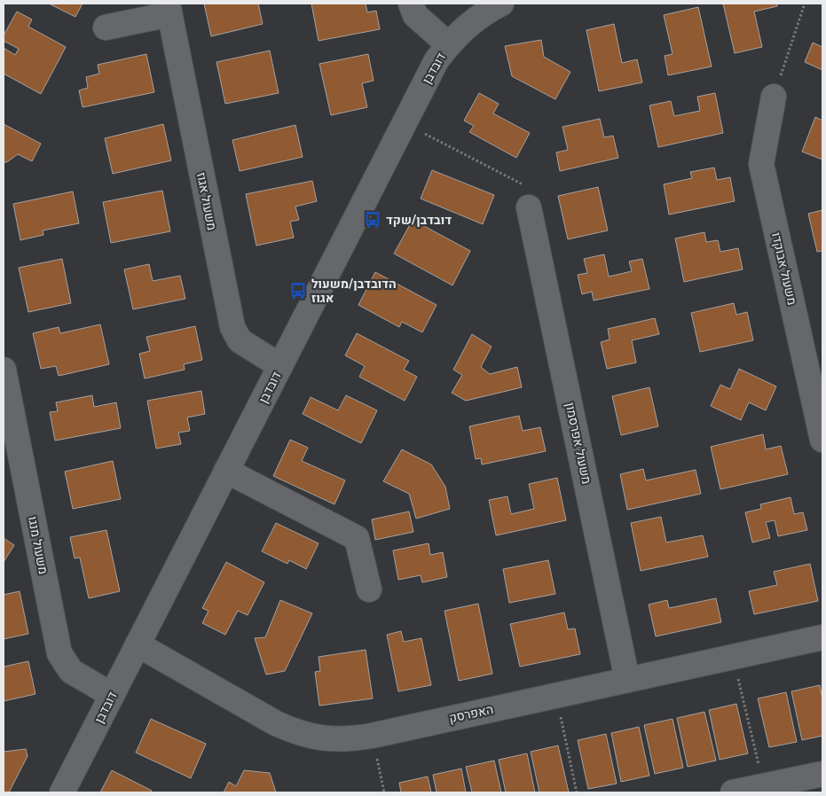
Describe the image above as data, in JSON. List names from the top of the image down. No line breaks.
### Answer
{"streets":{"street":["דובדבן","משעול אגוז","משעול אבוקדו","משעול אפרסמון","משעול מנגו","האפרסק"]},"crossings":[["דובדבן","משעול אגוז"],["דובדבן","משעול מנגו"],["דובדבן","האפרסק"],["משעול אפרסמון","האפרסק"]],"places":{"bus stop":["דובדבן/שקד","הדובדבן/משעול אגוז"]}}
